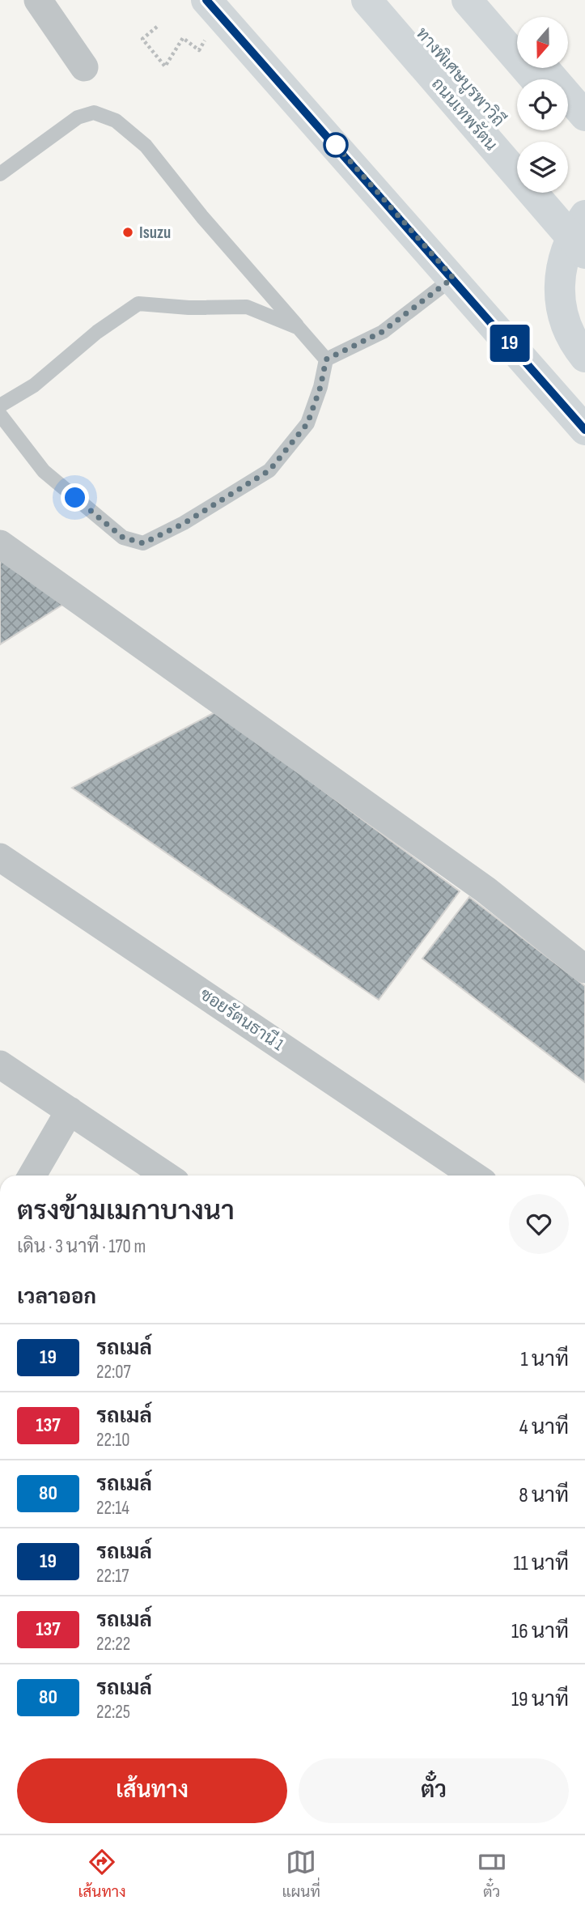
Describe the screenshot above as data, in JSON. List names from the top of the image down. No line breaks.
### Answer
{"streets":{"main road":["ทางพิเศษบูรพาวิถี","ถนนเทพรัตน"],"street":["ซอยรัตนธานี 1"]},"places":["Isuzu"],"lines":["bus line 19"],"north":"bottom","page":{"on_map":"19","heading":[["ตรงข้ามเมกาบางนา","เดิน · 3 นาที · 170 m"],"เวลาออก"],"list":[{"mark":"19","name":"รถเมล์","note":"22:07","value":"1 นาที"},{"mark":"137","name":"รถเมล์","note":"22:10","value":"4 นาที"},{"mark":"80","name":"รถเมล์","note":"22:14","value":"8 นาที"},{"mark":"19","name":"รถเมล์","note":"22:17","value":"11 นาที"},{"mark":"137","name":"รถเมล์","note":"22:22","value":"16 นาที"},{"mark":"80","name":"รถเมล์","note":"22:25","value":"19 นาที"}],"buttons":["เส้นทาง","ตั๋ว"],"tabs":["เส้นทาง","แผนที่","ตั๋ว"]}}
